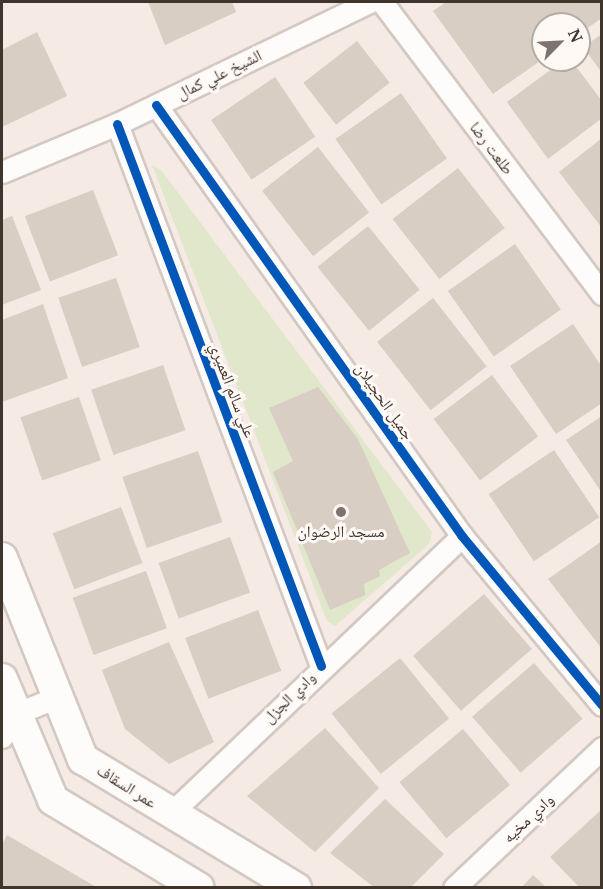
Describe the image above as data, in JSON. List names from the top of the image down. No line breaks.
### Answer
{"streets":{"street":["الشيخ علي كمال","طلعت رضا","علي سالم العميري","جميل الحجيلان","وادي الجزل","عمر السقاف","وادي مخيه"]},"crossings":[["الشيخ علي كمال","علي سالم العميري"],["الشيخ علي كمال","جميل الحجيلان"],["علي سالم العميري","وادي الجزل"],["جميل الحجيلان","وادي الجزل"],["وادي الجزل","عمر السقاف"]],"places":["مسجد الرضوان"],"north":"top right"}
